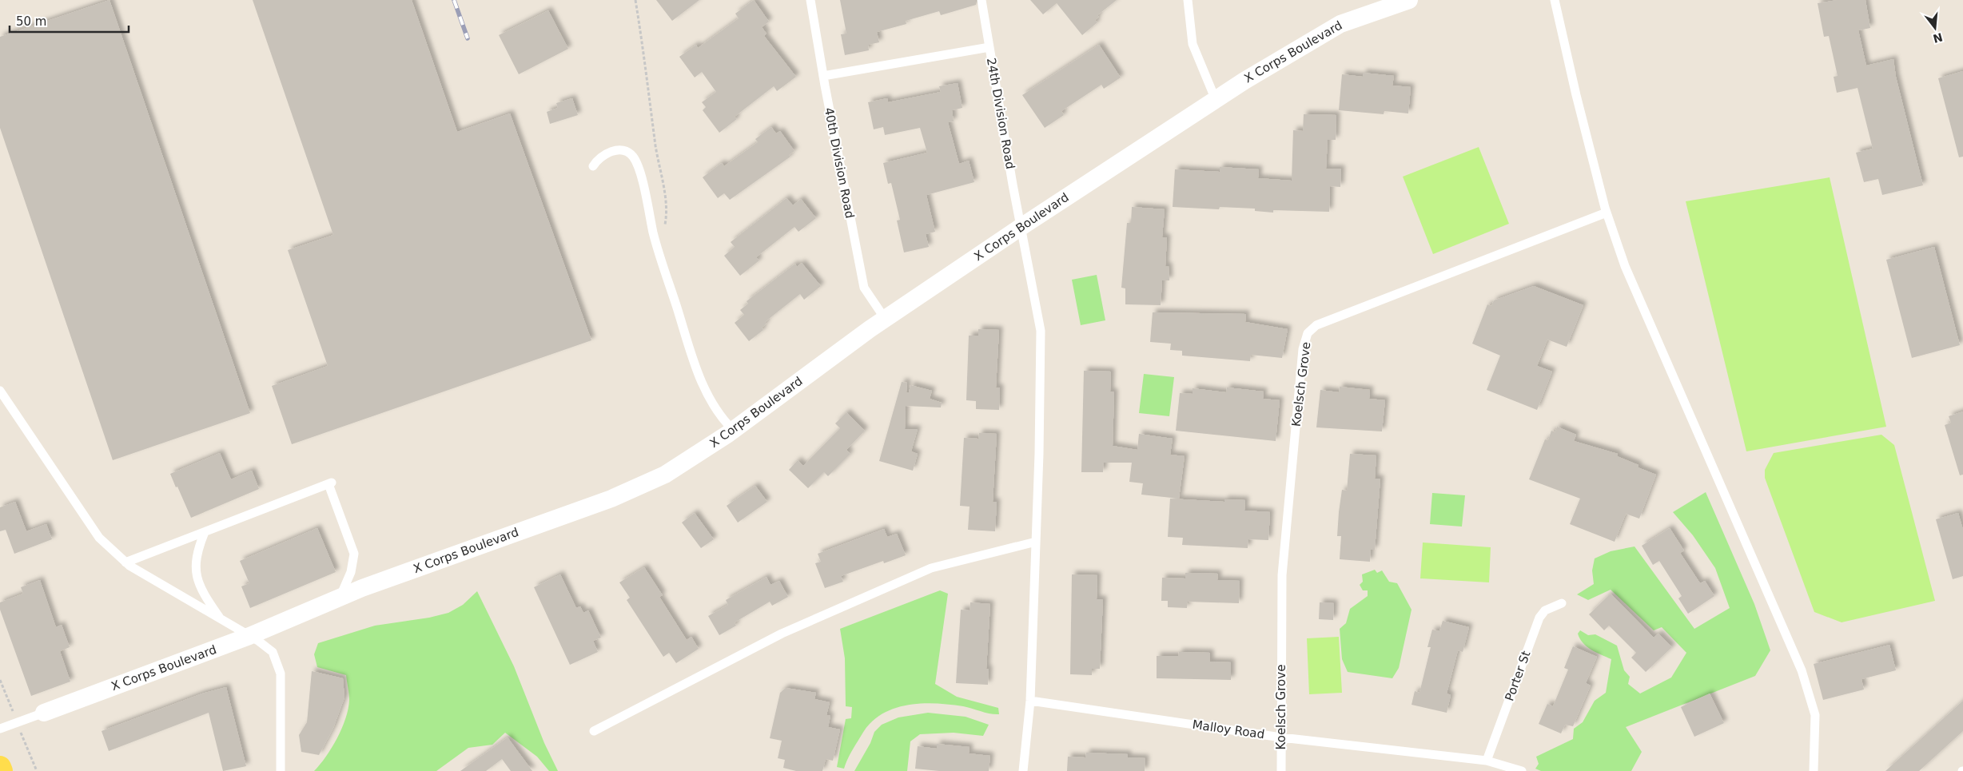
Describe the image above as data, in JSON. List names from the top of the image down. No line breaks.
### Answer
{"streets":{"street":["X Corps Boulevard"],"lane":["24th Division Road","40th Division Road","Koelsch Grove","Porter St","Malloy Road"]},"crossings":[["X Corps Boulevard","24th Division Road"],["X Corps Boulevard","40th Division Road"],["24th Division Road","Malloy Road"],["Koelsch Grove","Malloy Road"],["Porter St","Malloy Road"]],"scale_bar":"50 m","north":"bottom"}
